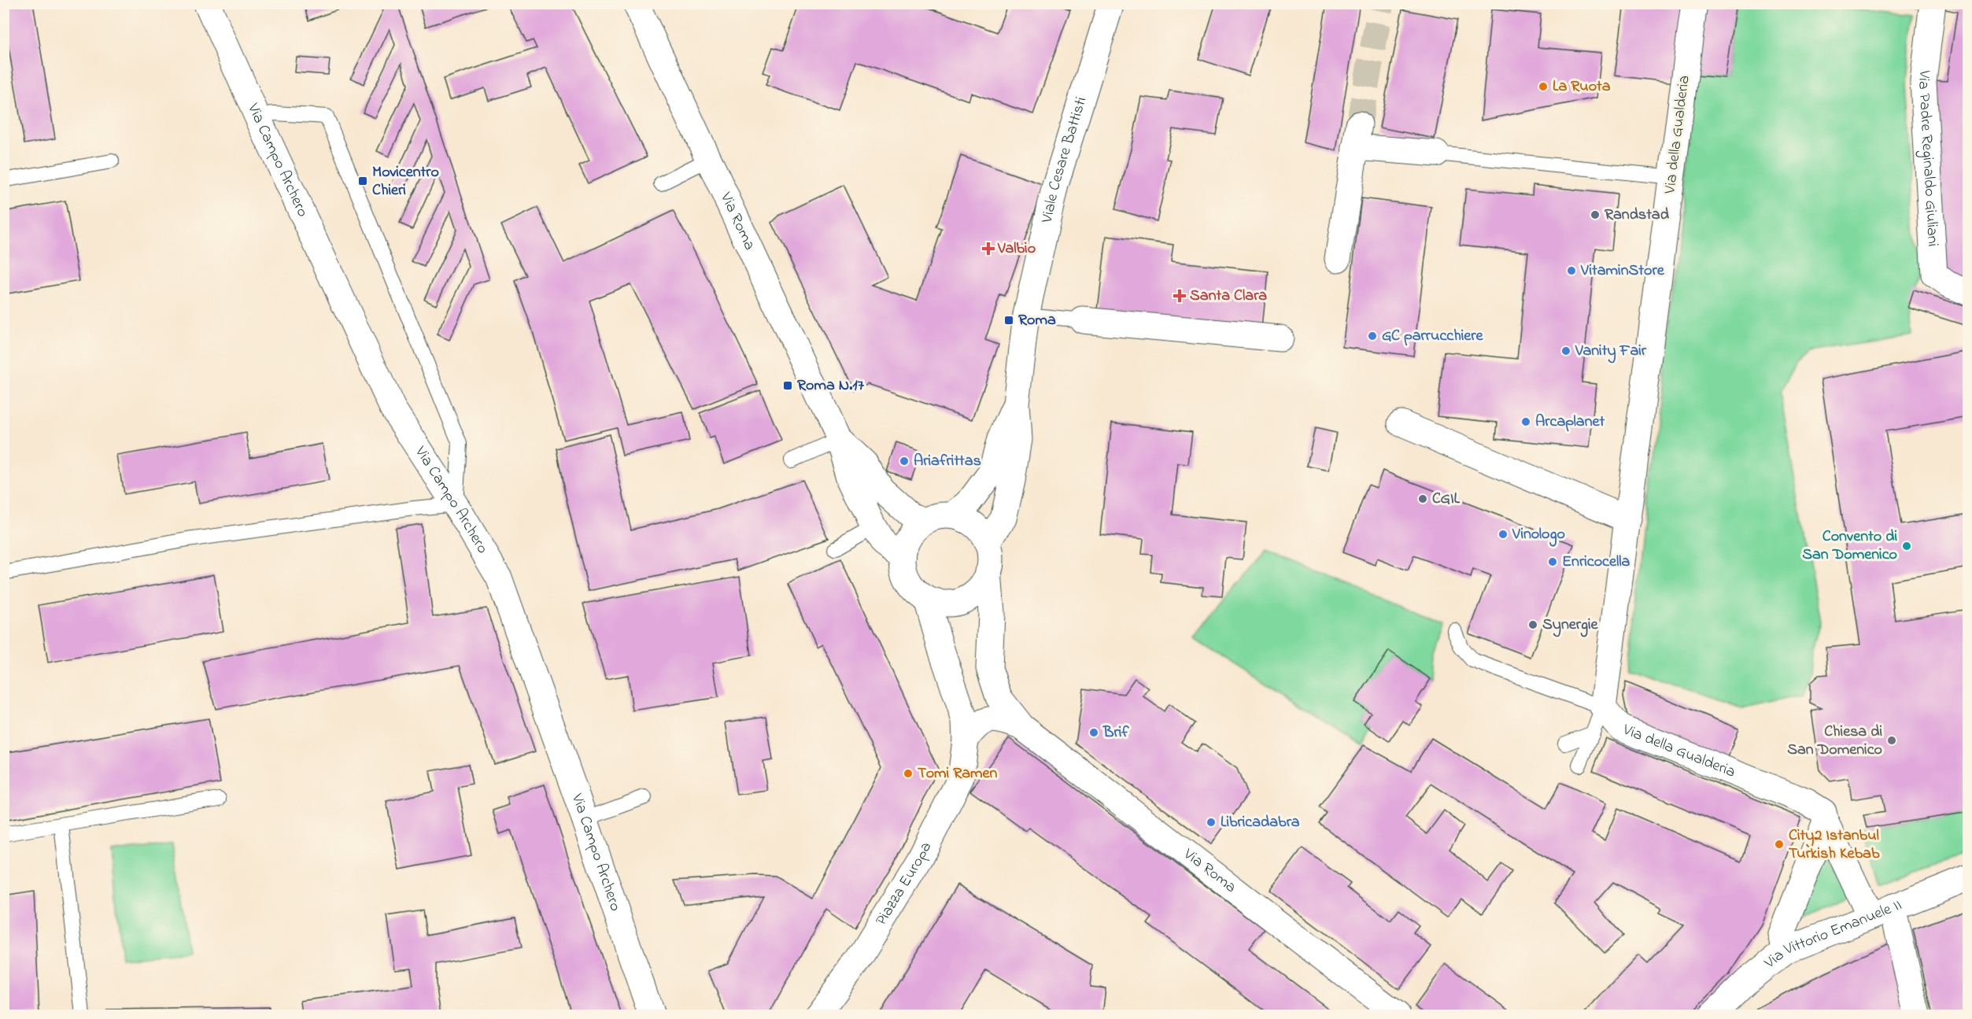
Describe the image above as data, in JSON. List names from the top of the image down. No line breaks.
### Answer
{"streets":{"street":["Via della Gualderia","Via Padre Reginaldo Giuliani","Via Campo Archero","Viale Cesare Battisti","Via Roma","Piazza Europa","Via Vittorio Emanuele II"]},"crossings":[["Via della Gualderia","Via Vittorio Emanuele II"],["Viale Cesare Battisti","Via Roma"],["Via Roma","Piazza Europa"]],"places":{"other":["La Ruota","Randstad","VitaminStore","GC parrucchiere","Vanity Fair","Arcaplanet","Ariafrittas","CGIL","Vinologo","Convento di San Domenico","Enricocella","Synergie","Brif","Chiesa di San Domenico","Tomi Ramen","Libricadabra","City2 Istanbul Turkish Kebab"],"transit":["Movicentro Chieri","Roma","Roma N.17"],"health":["Valbio","Santa Clara"]}}
